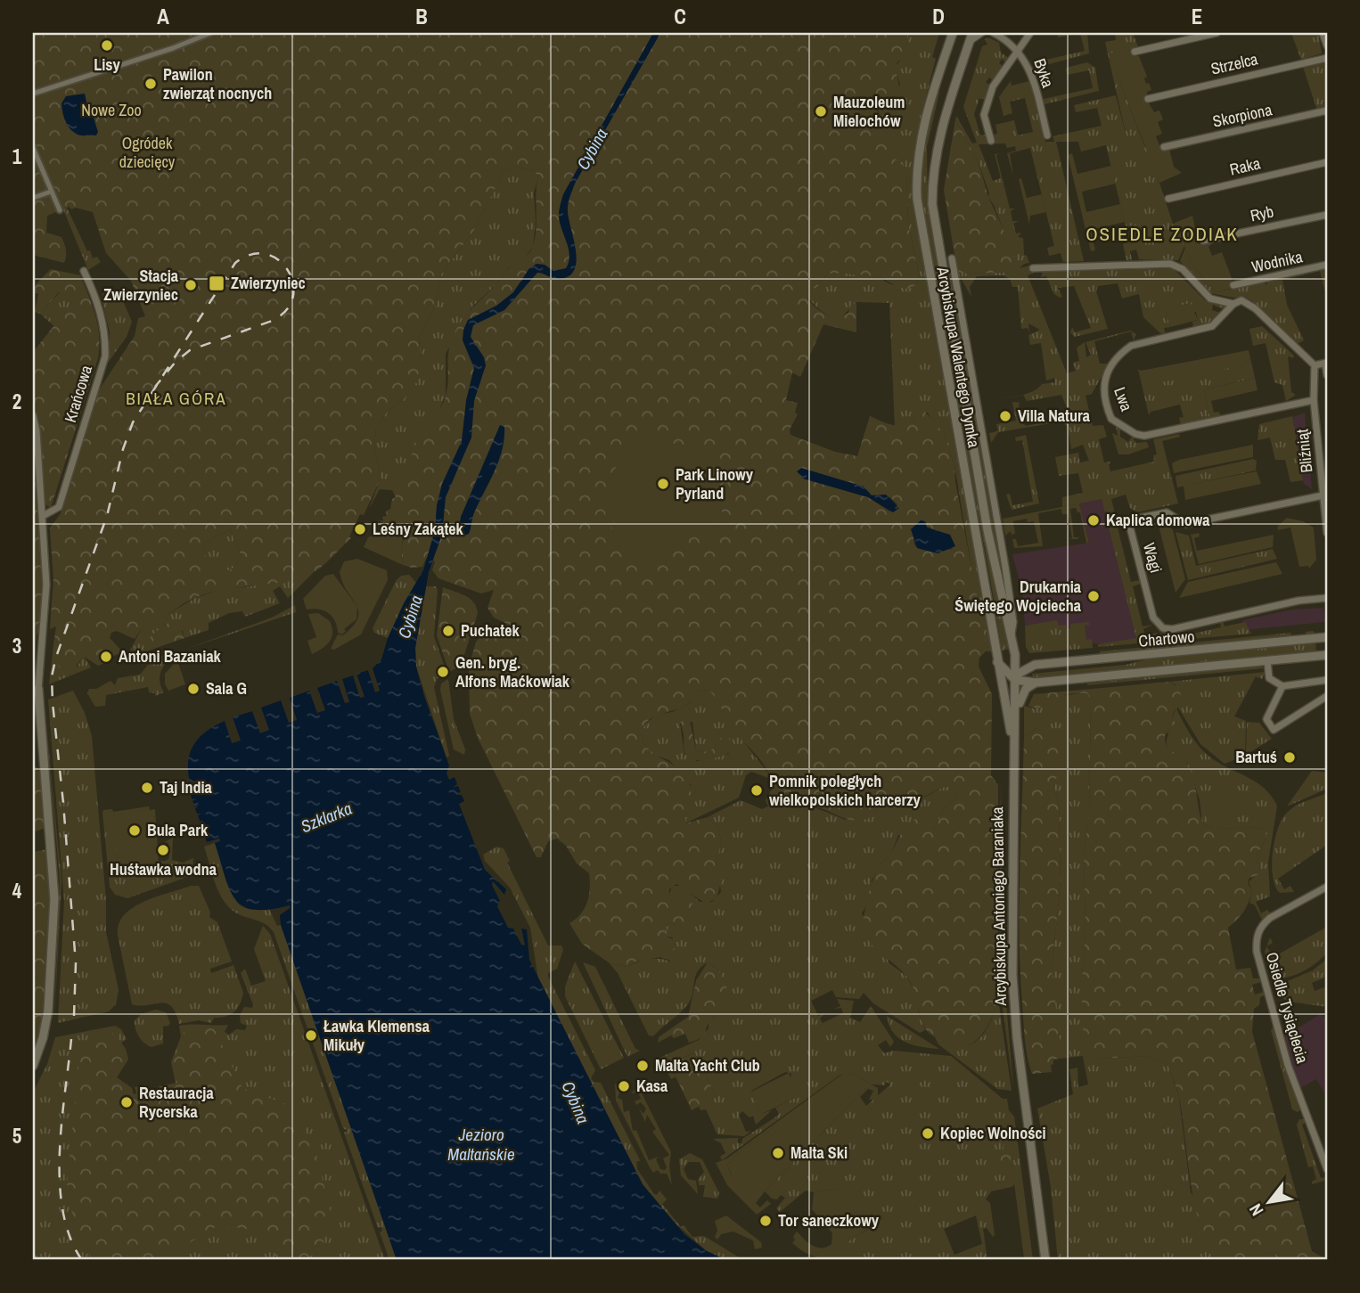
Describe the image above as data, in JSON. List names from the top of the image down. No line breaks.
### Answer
{"streets":{"street":["Strzelca","Byka","Skorpiona","Raka","Ryb","Wodnika","Arcybiskupa Walentego Dymka","Krańcowa","Lwa","Bliźniąt","Wagi","Chartowo","Arcybiskupa Antoniego Baraniaka","Osiedle Tysiąclecia"]},"crossings":[["Arcybiskupa Walentego Dymka","Chartowo"],["Arcybiskupa Walentego Dymka","Arcybiskupa Antoniego Baraniaka"],["Lwa","Bliźniąt"],["Bliźniąt","Wagi"],["Chartowo","Arcybiskupa Antoniego Baraniaka"]],"districts":["OSIEDLE ZODIAK","BIAŁA GÓRA"],"water":["Cybina","Szklarka","Jezioro Maltańskie"],"parks":["Nowe Zoo","Ogródek dziecięcy"],"places":{"other":["Lisy","Pawilon zwierząt nocnych","Mauzoleum Mielochów","Stacja Zwierzyniec","Villa Natura","Park Linowy Pyrland","Kaplica domowa","Leśny Zakątek","Drukarnia Świętego Wojciecha","Puchatek","Antoni Bazaniak","Gen. bryg. Alfons Maćkowiak","Sala G","Bartuś","Taj India","Pomnik poległych wielkopolskich harcerzy","Bula Park","Huśtawka wodna","Ławka Klemensa Mikuły","Malta Yacht Club","Kasa","Restauracja Rycerska","Kopiec Wolności","Malta Ski","Tor saneczkowy"],"transit":["Zwierzyniec"]},"north":"bottom left","grid":{"columns":["A","B","C","D","E"],"rows":["1","2","3","4","5"]}}
